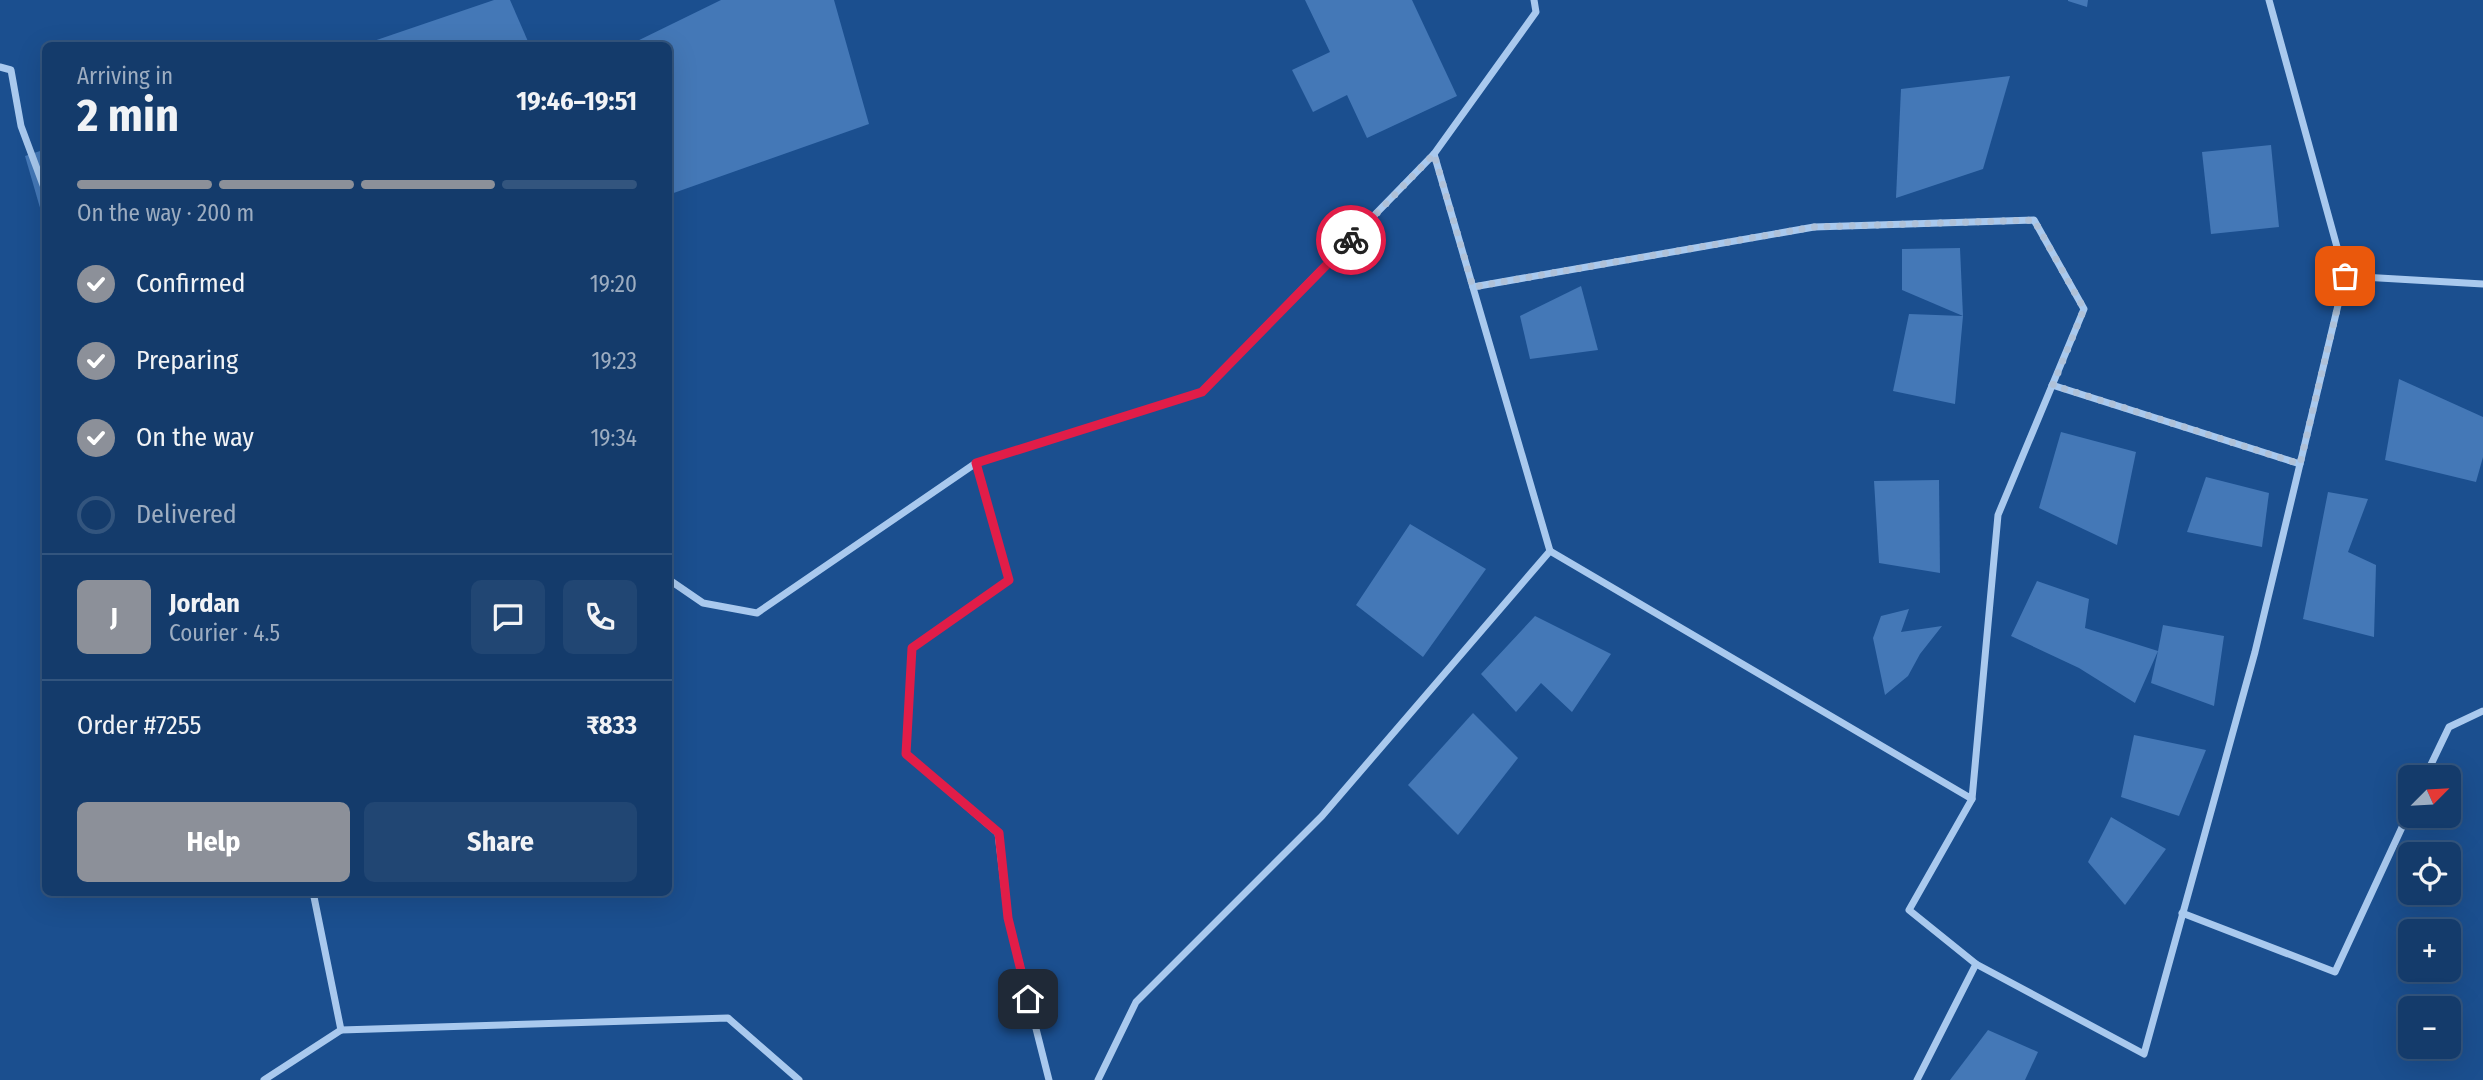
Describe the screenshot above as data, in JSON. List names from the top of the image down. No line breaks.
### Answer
{"north":"top right","page":{"heading":["2 min","Arriving in","19:46–19:51"],"panel":["Jordan","Courier · 4.5","Order #7255","₹833"],"bar":"On the way · 200 m","list":[["Confirmed","19:20"],["Preparing","19:23"],["On the way","19:34"],"Delivered"],"round":"J","map_buttons":["+","−"],"buttons":["Help","Share"]}}
